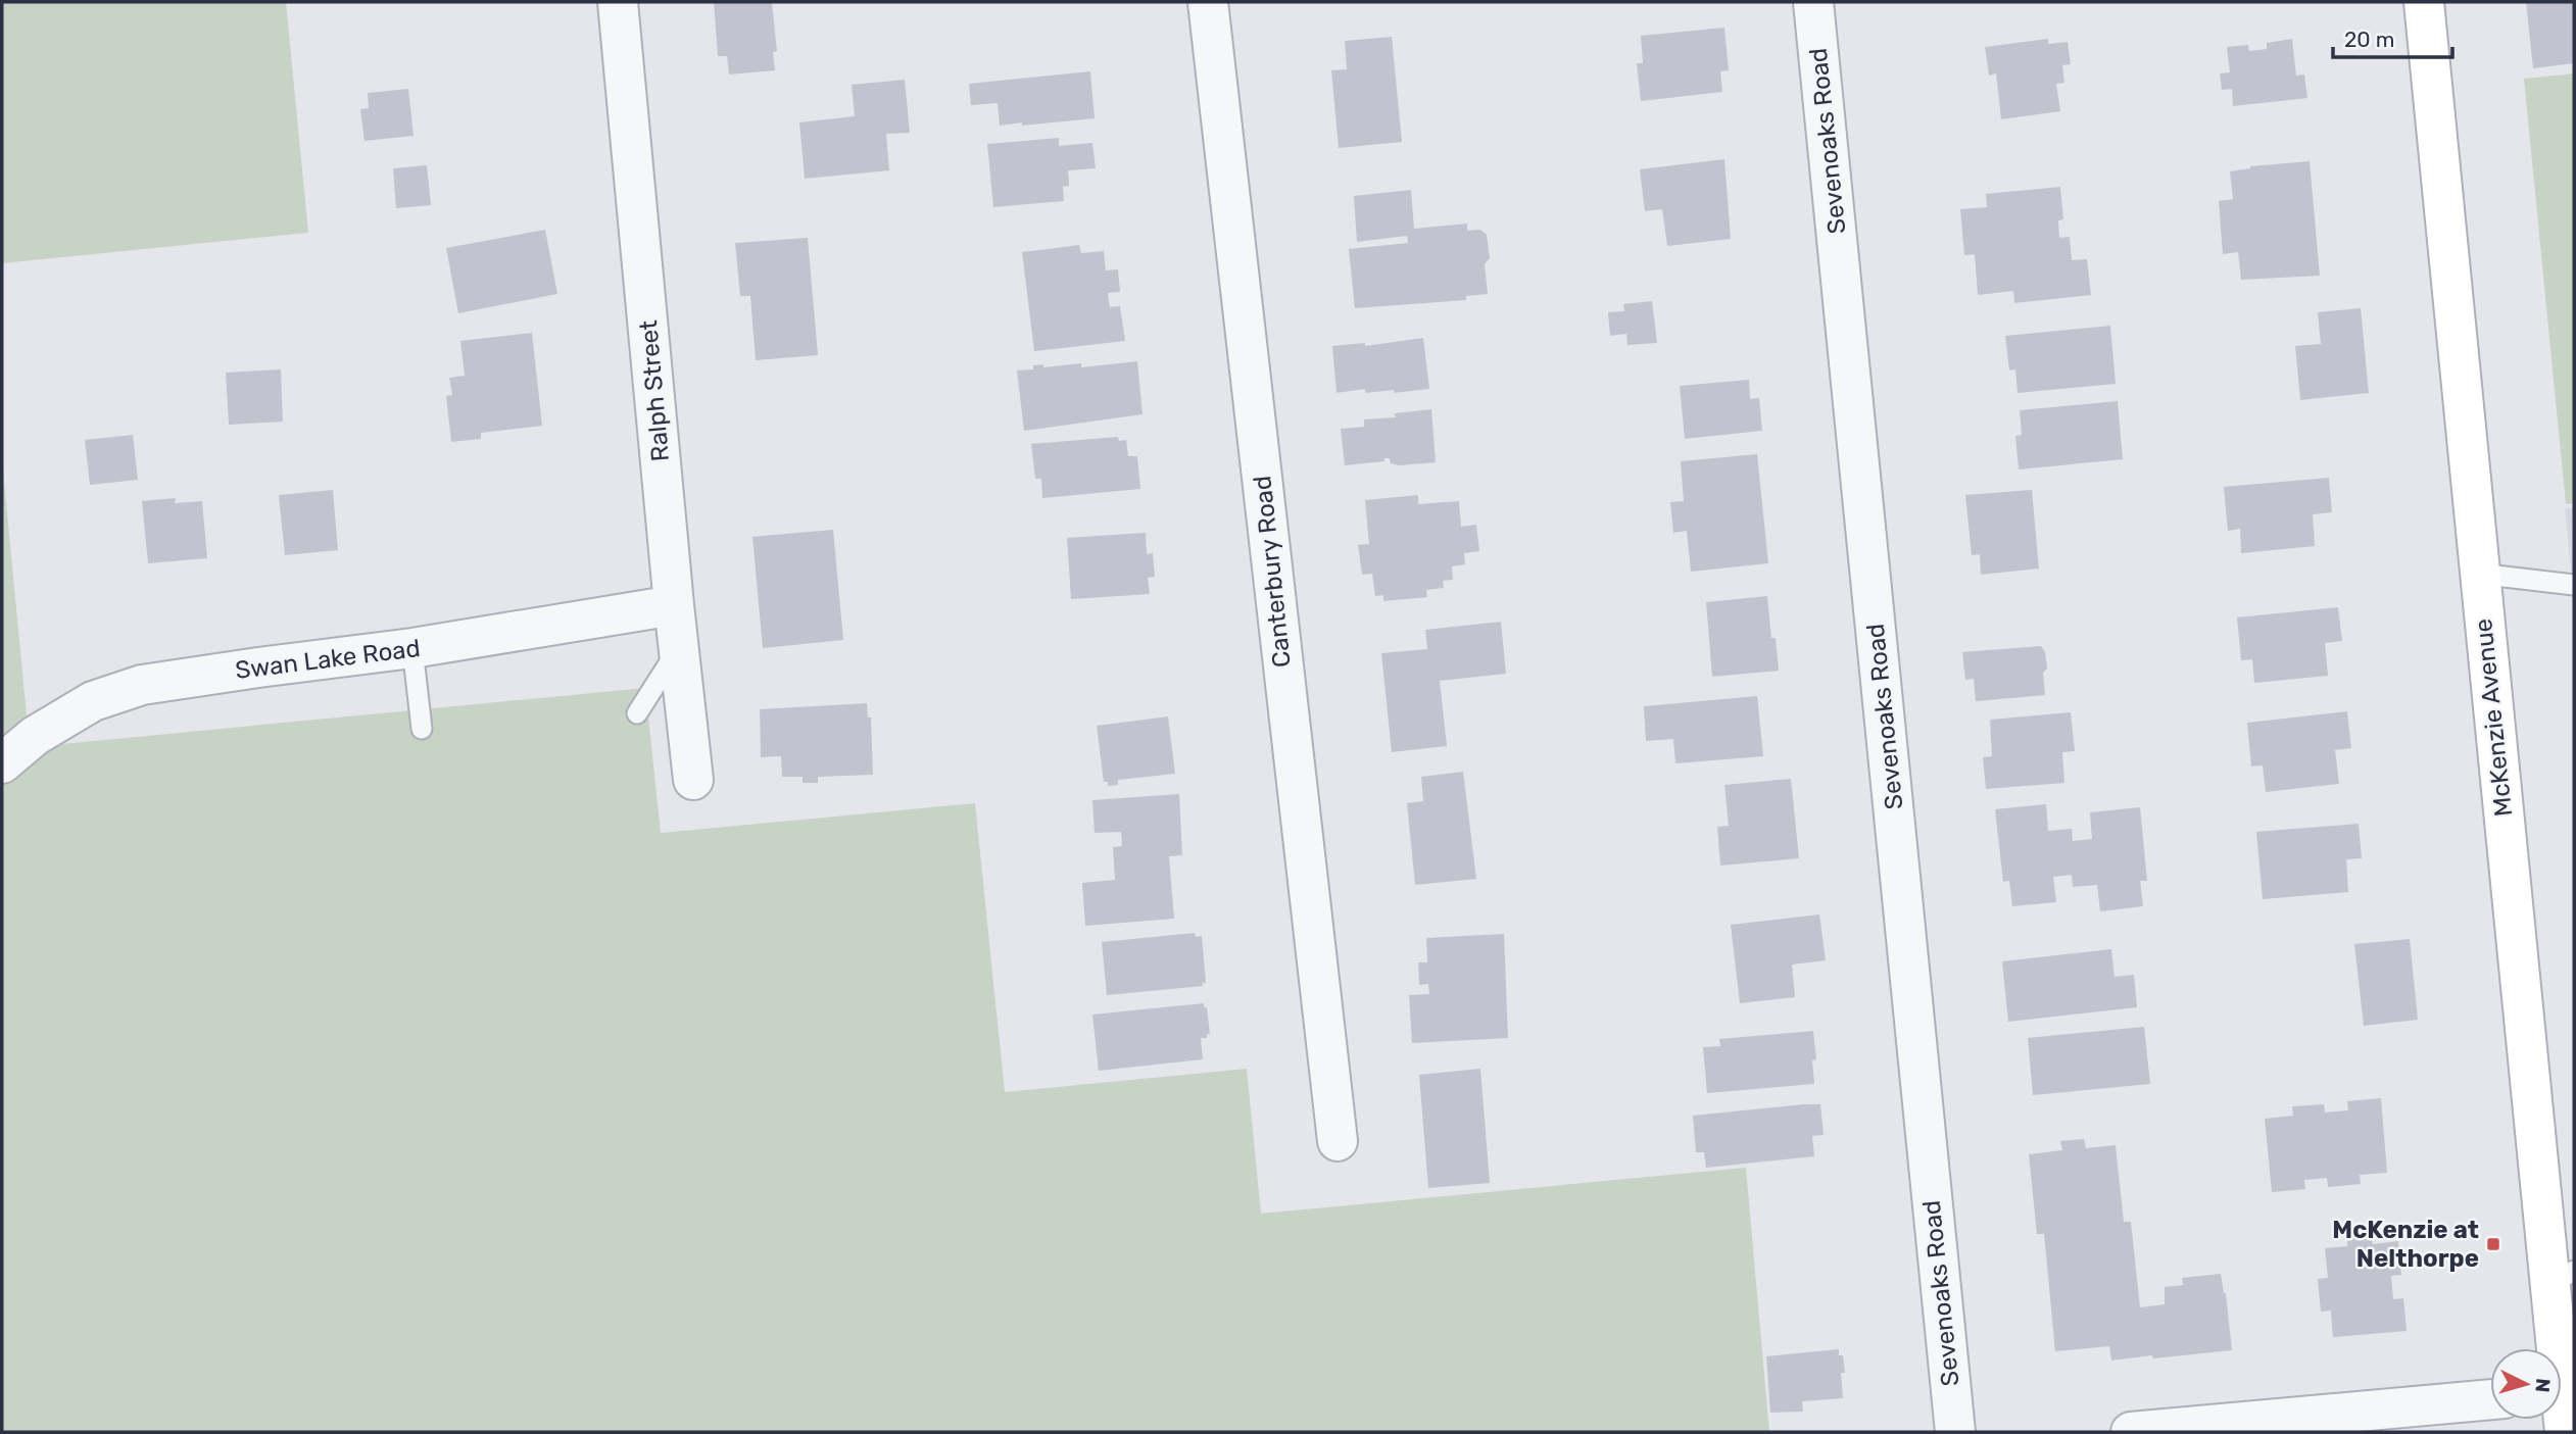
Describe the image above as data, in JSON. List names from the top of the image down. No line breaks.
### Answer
{"streets":{"main road":["McKenzie Avenue"],"street":["Sevenoaks Road","Ralph Street","Canterbury Road","Swan Lake Road"]},"crossings":[["Ralph Street","Swan Lake Road"]],"places":{"transit":["McKenzie at Nelthorpe"]},"scale_bar":"20 m","north":"right"}
